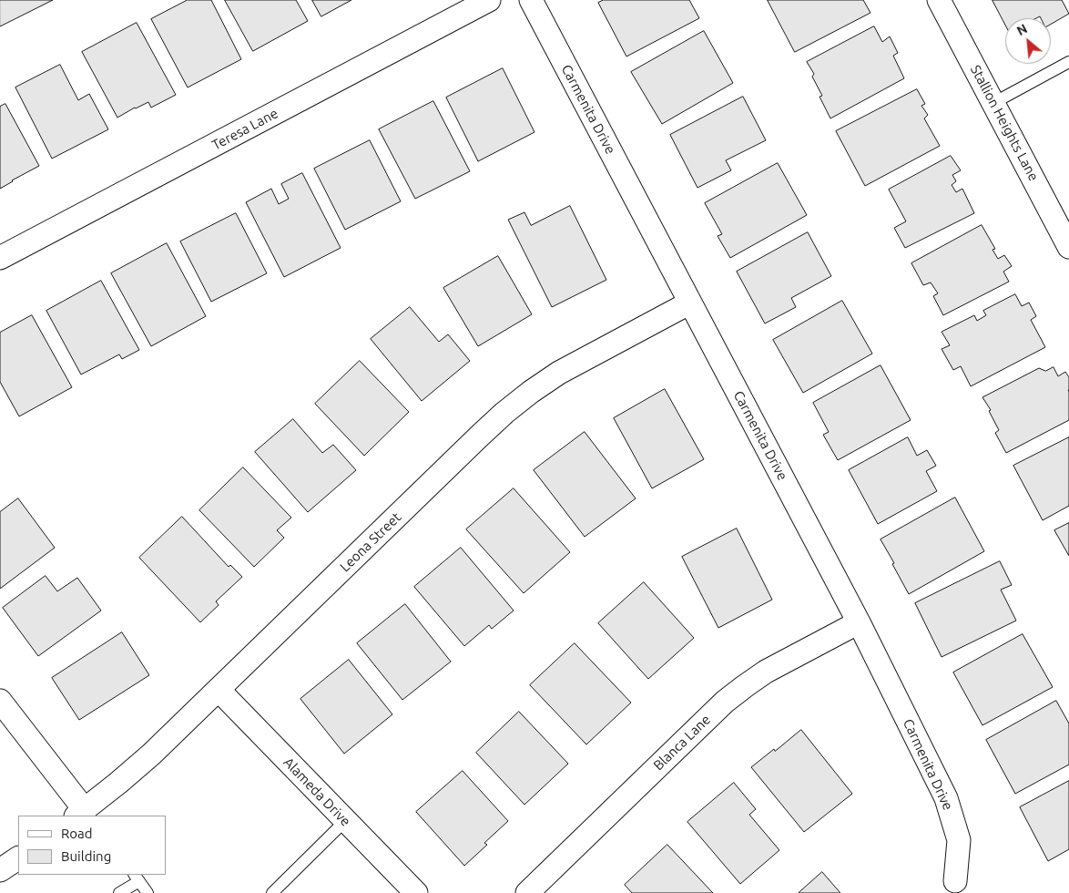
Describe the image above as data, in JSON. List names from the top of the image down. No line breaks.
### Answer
{"streets":{"street":["Carmenita Drive","Stallion Heights Lane","Teresa Lane","Leona Street","Blanca Lane","Alameda Drive"]},"crossings":[["Carmenita Drive","Leona Street"],["Carmenita Drive","Blanca Lane"],["Leona Street","Alameda Drive"]],"legend":["Road","Building"],"north":"top left"}
